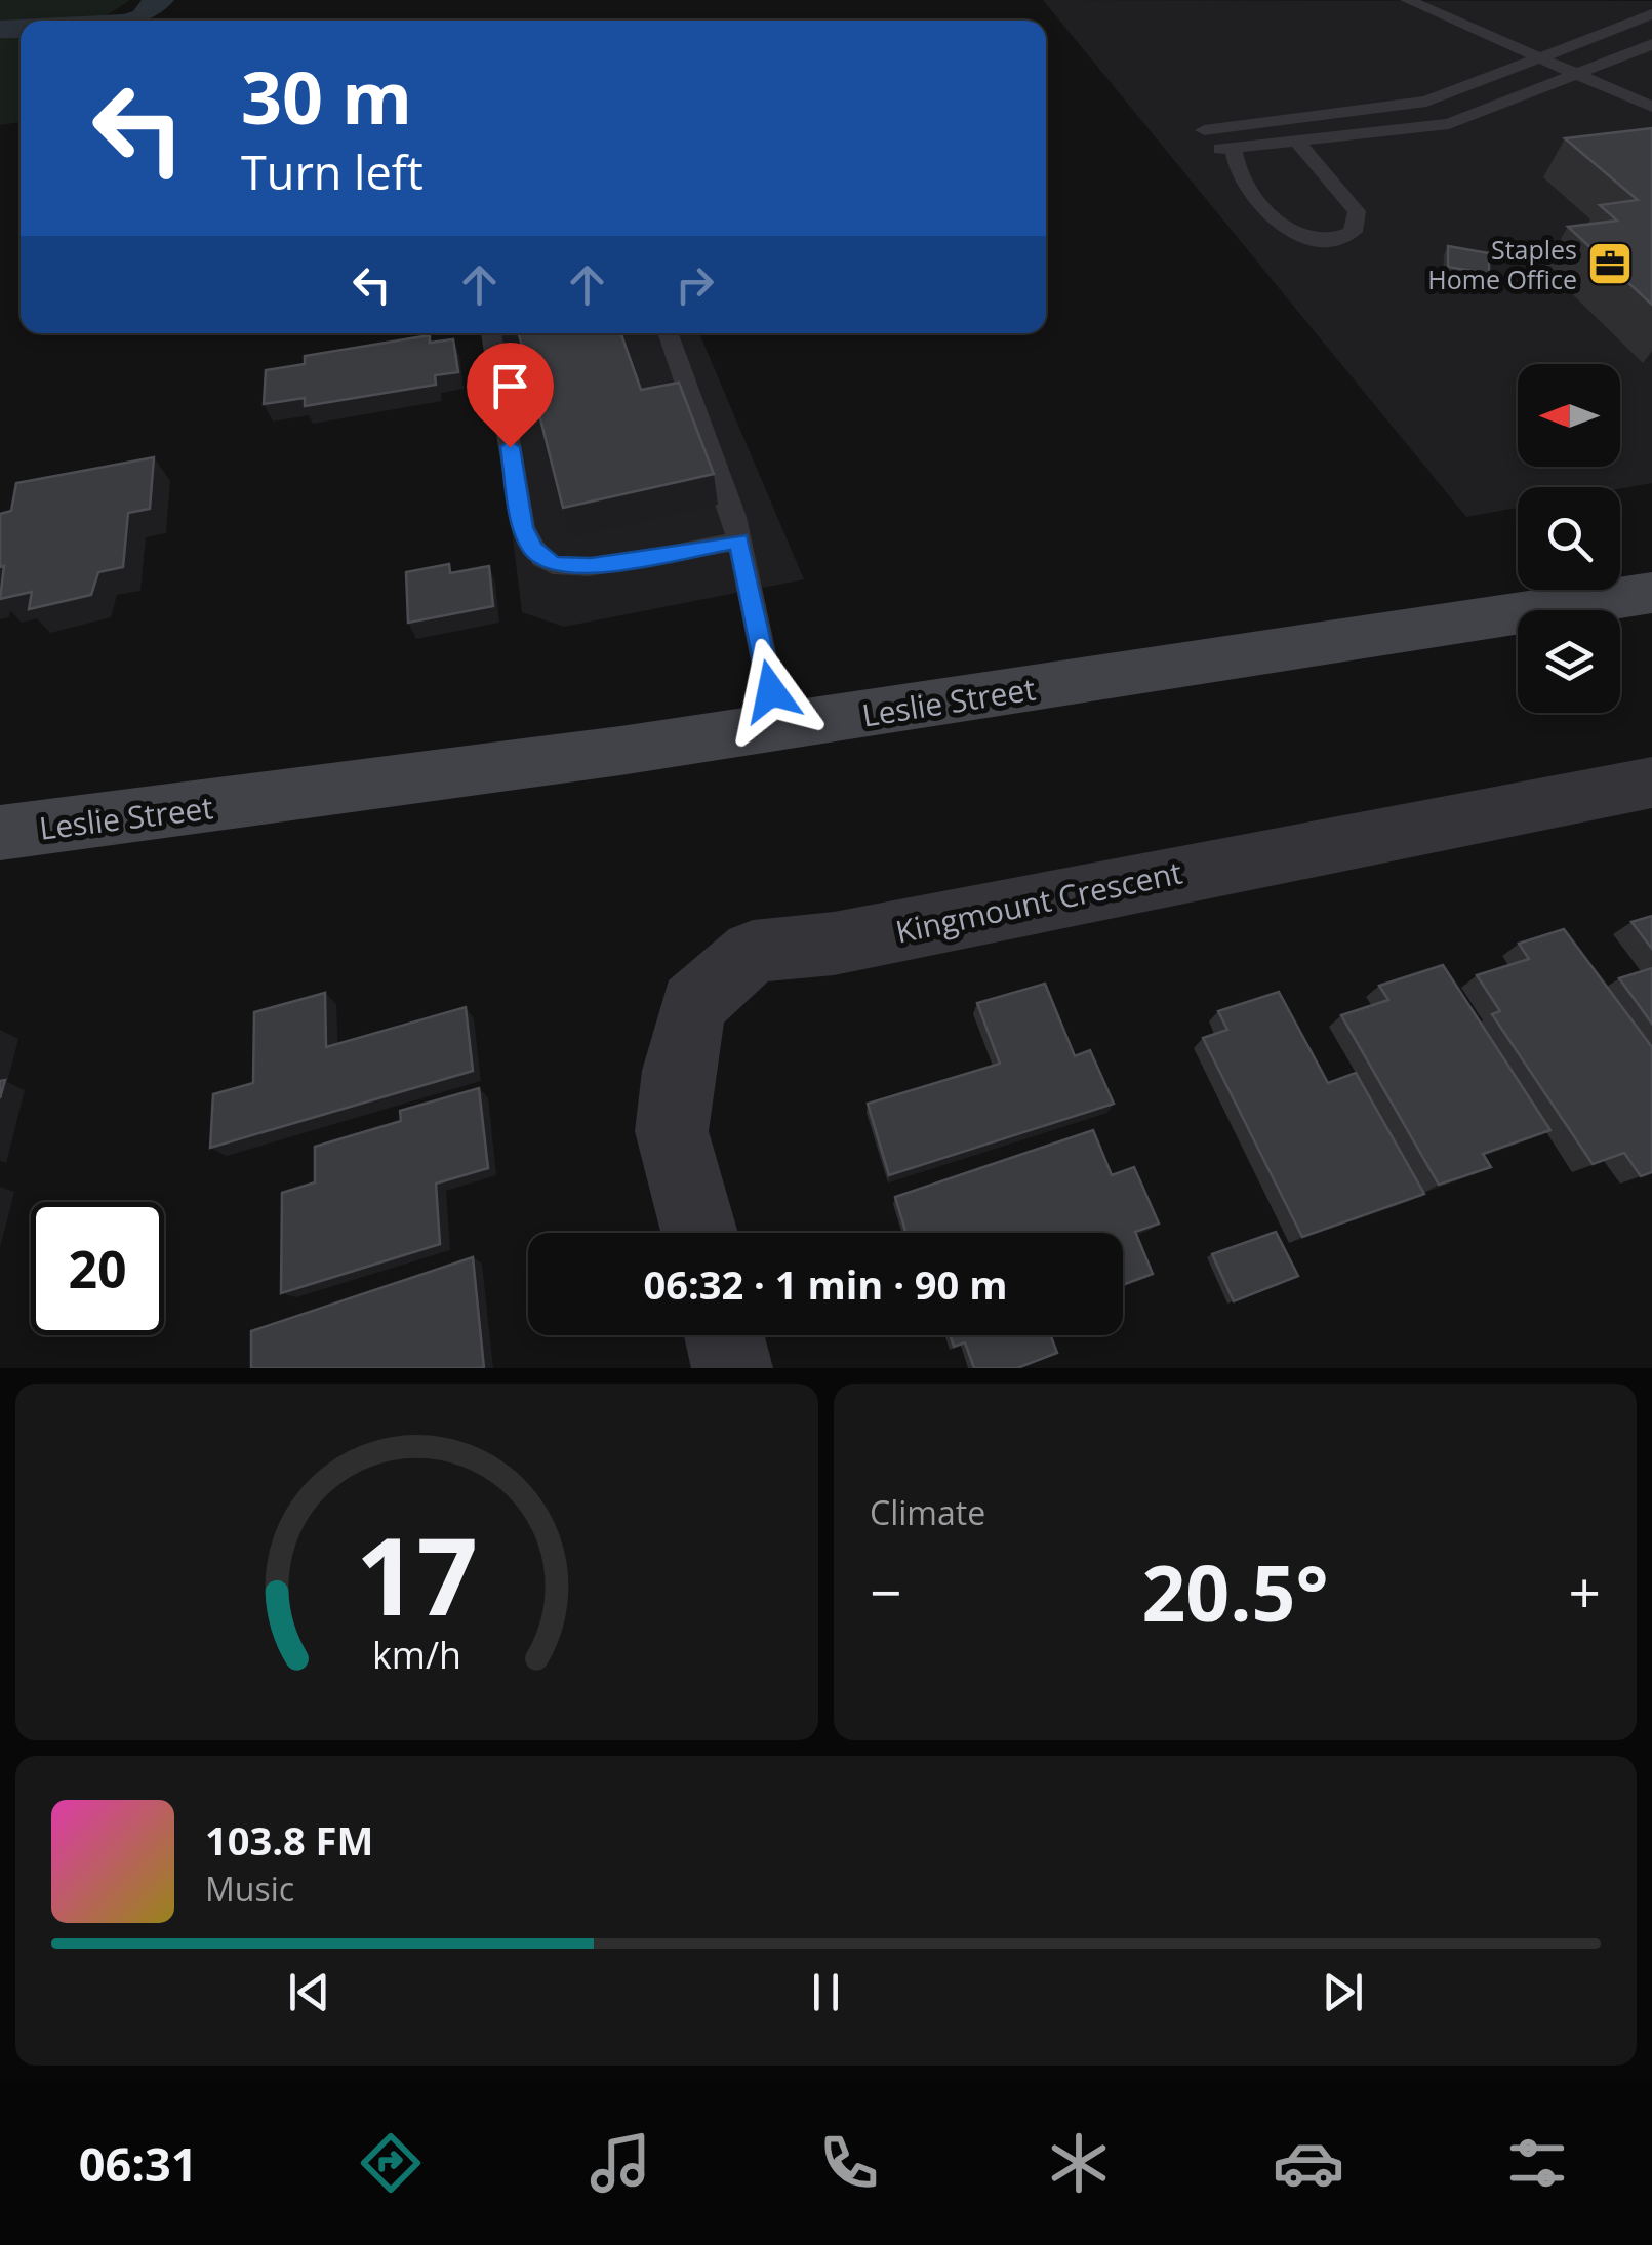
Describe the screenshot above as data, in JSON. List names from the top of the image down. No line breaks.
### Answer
{"streets":{"main road":["Leslie Street"],"street":["Kingmount Crescent"]},"places":{"office":["Staples Home Office"]},"north":"left","page":{"turn":["30 m","Turn left"],"limit":"20","trip":"06:32 · 1 min · 90 m","tile":"Climate","heat":["−","20.5°","+"],"song":["103.8 FM","Music"],"tabs":"06:31","gauge":["17","km/h"]}}
